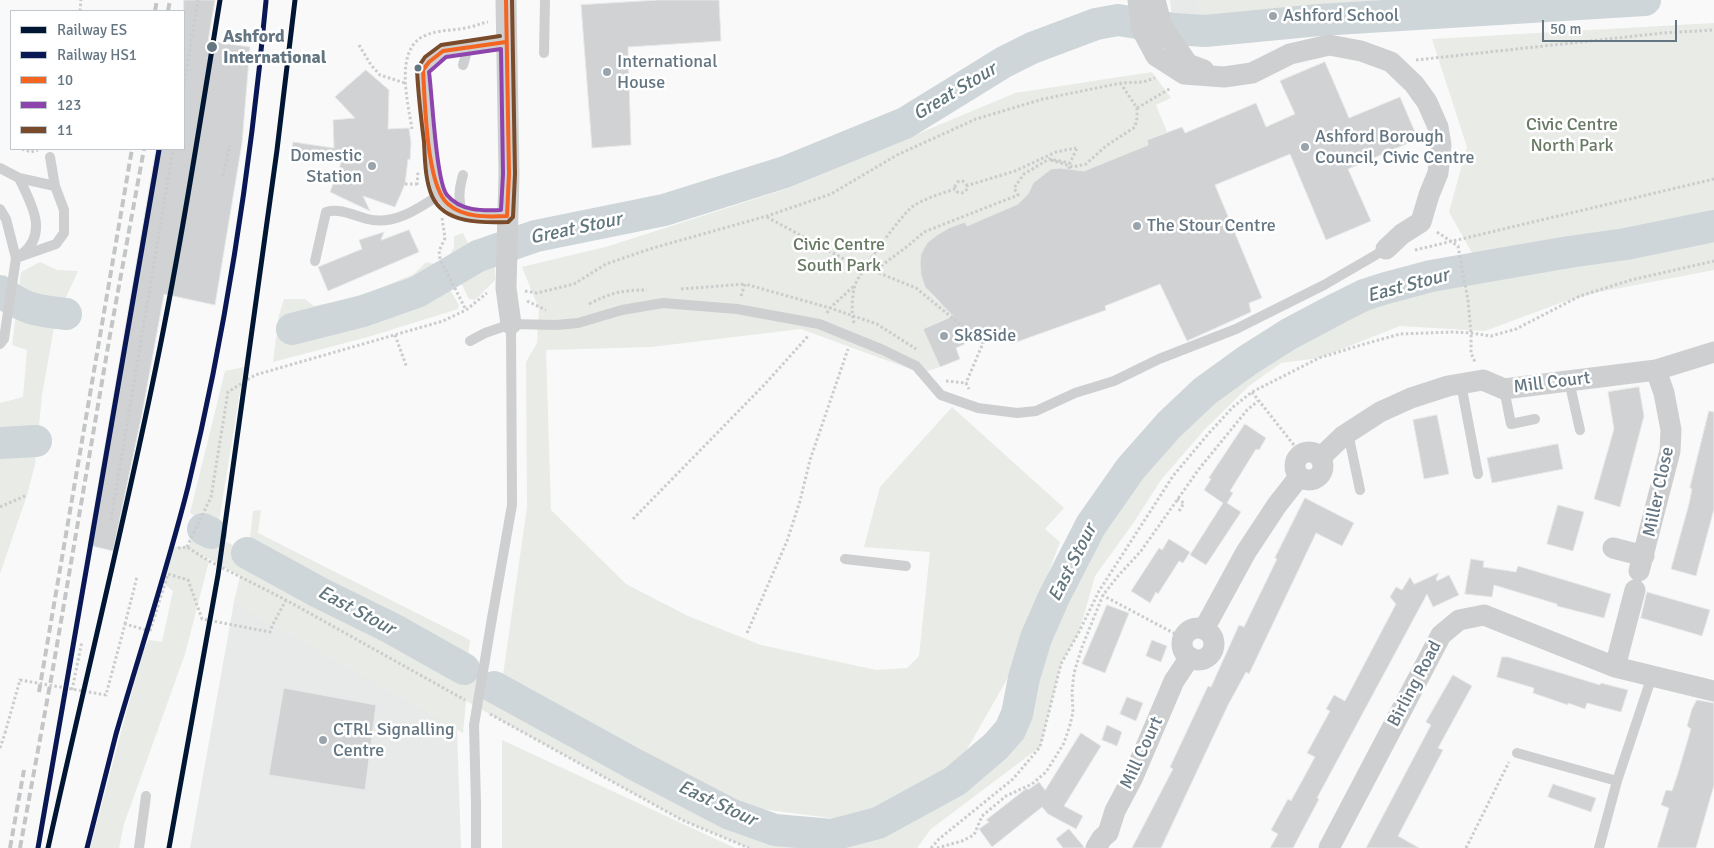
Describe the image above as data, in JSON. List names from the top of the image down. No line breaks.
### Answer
{"streets":{"street":["Mill Court","Miller Close","Birling Road"]},"crossings":[["Mill Court","Miller Close"]],"water":["Great Stour","East Stour"],"parks":["Civic Centre North Park","Civic Centre South Park"],"places":["Ashford School","Ashford International","International House","Ashford Borough Council, Civic Centre","Domestic Station","The Stour Centre","Sk8Side","CTRL Signalling Centre"],"lines":["rail line ES","transit line 10","transit line 11","rail line HS1","transit line 123"],"legend":["Railway ES","Railway HS1","10","123","11"],"scale_bar":"50 m"}
